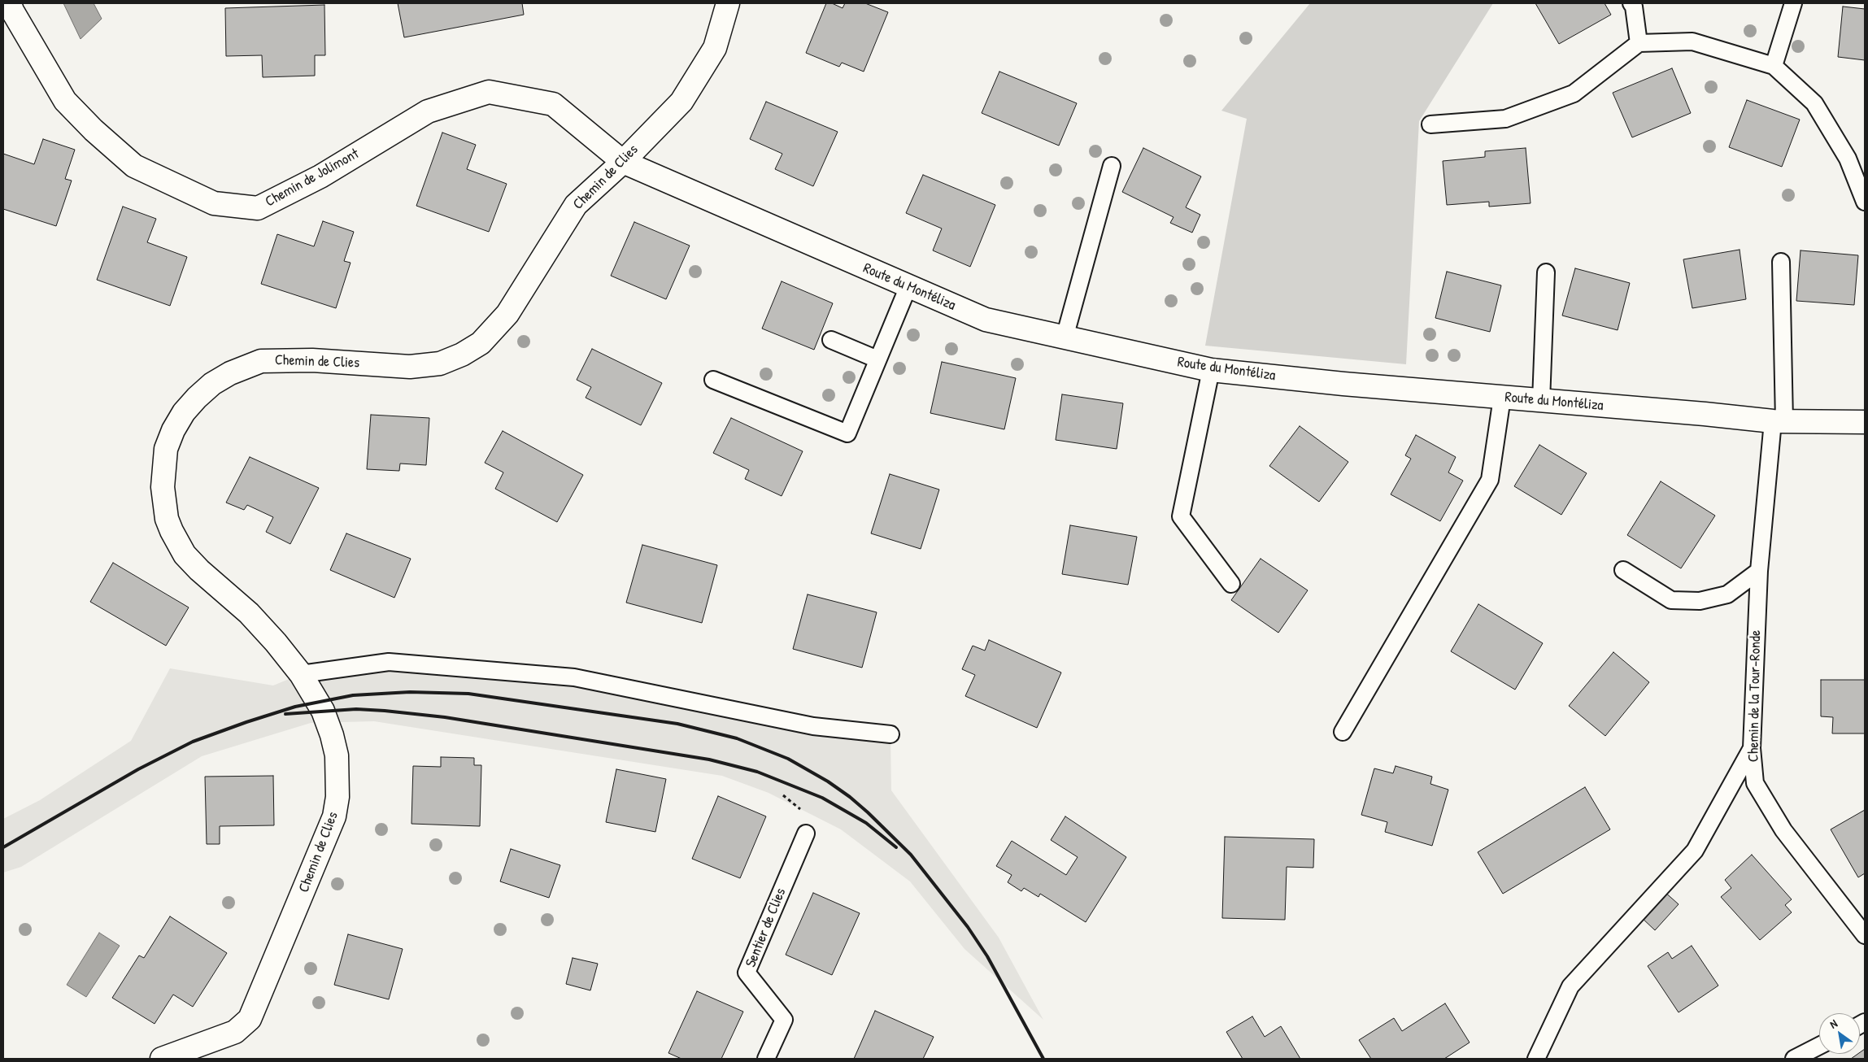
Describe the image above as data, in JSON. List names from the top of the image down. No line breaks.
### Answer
{"streets":{"street":["Chemin de Clies","Chemin de Jolimont","Route du Montéliza"],"lane":["Chemin de la Tour-Ronde","Sentier de Clies"]},"crossings":[["Chemin de Clies","Chemin de Jolimont"],["Chemin de Clies","Route du Montéliza"],["Chemin de Jolimont","Route du Montéliza"],["Route du Montéliza","Chemin de la Tour-Ronde"]],"north":"top left"}
